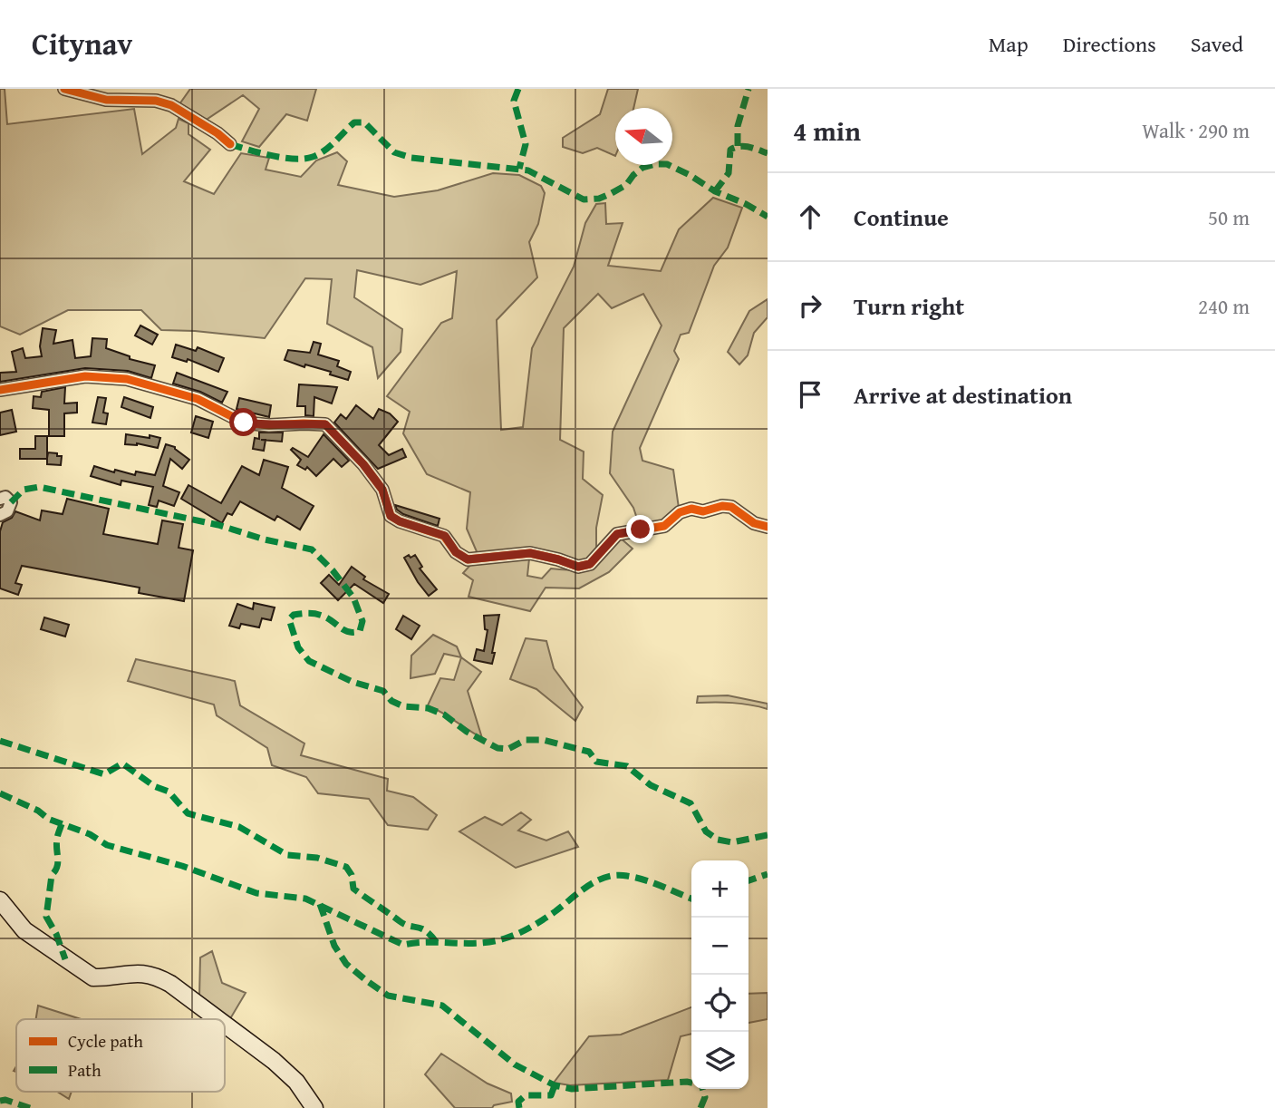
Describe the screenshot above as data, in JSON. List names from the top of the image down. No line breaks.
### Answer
{"legend":["Cycle path","Path"],"north":"left","page":{"header":"Citynav","nav":["Map","Directions","Saved"],"heading":["4 min","Walk · 290 m"],"list":[["Continue","50 m"],["Turn right","240 m"],"Arrive at destination"],"map_buttons":["+","−"]}}
